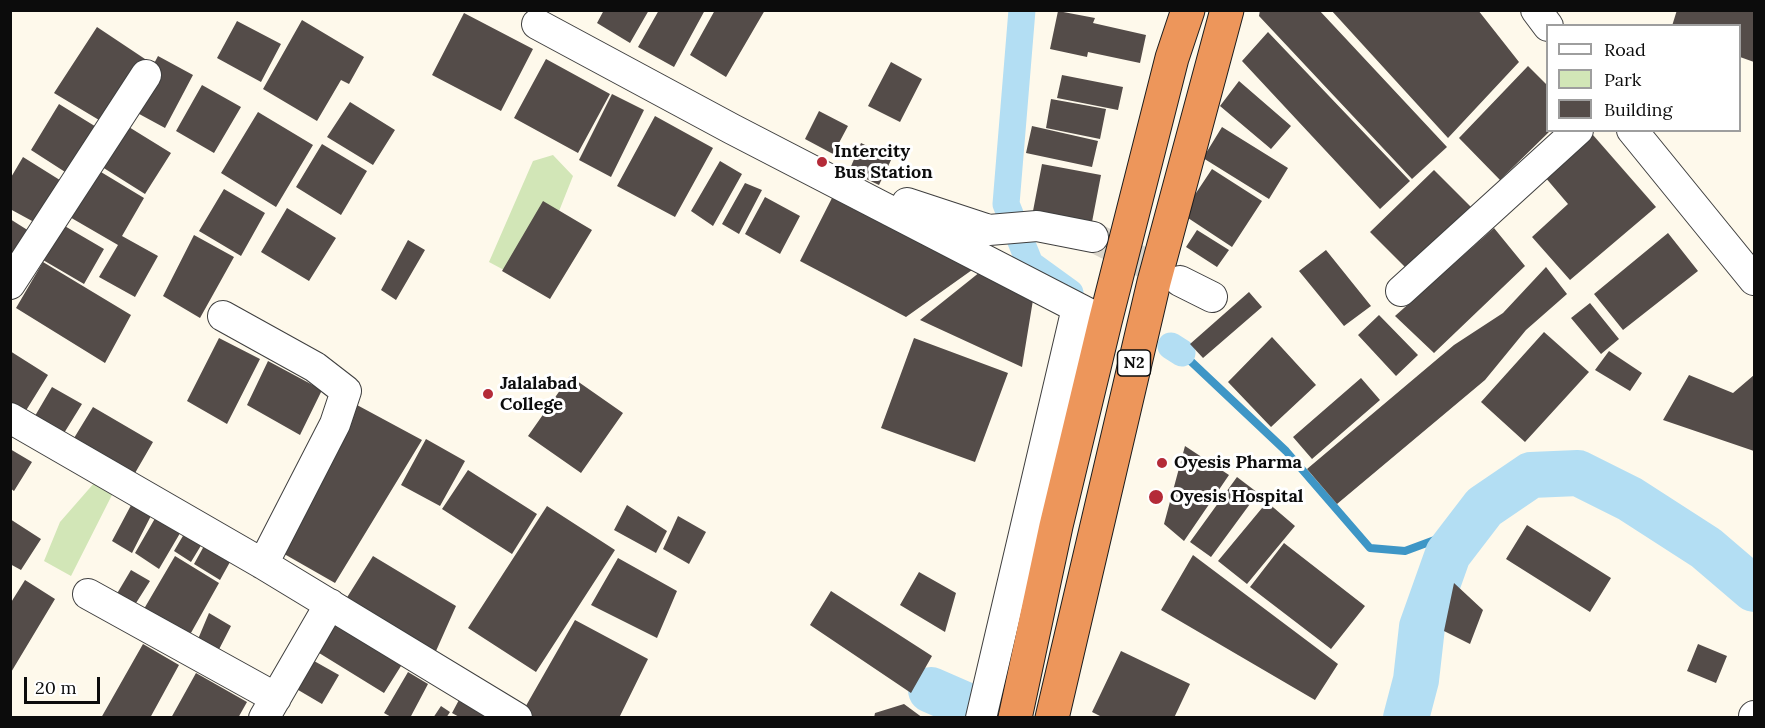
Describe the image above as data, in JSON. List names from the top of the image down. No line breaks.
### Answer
{"streets":{"highway":["N2"]},"places":["Intercity Bus Station","Jalalabad College","Oyesis Pharma","Oyesis Hospital"],"legend":["Road","Park","Building"],"scale_bar":"20 m"}
